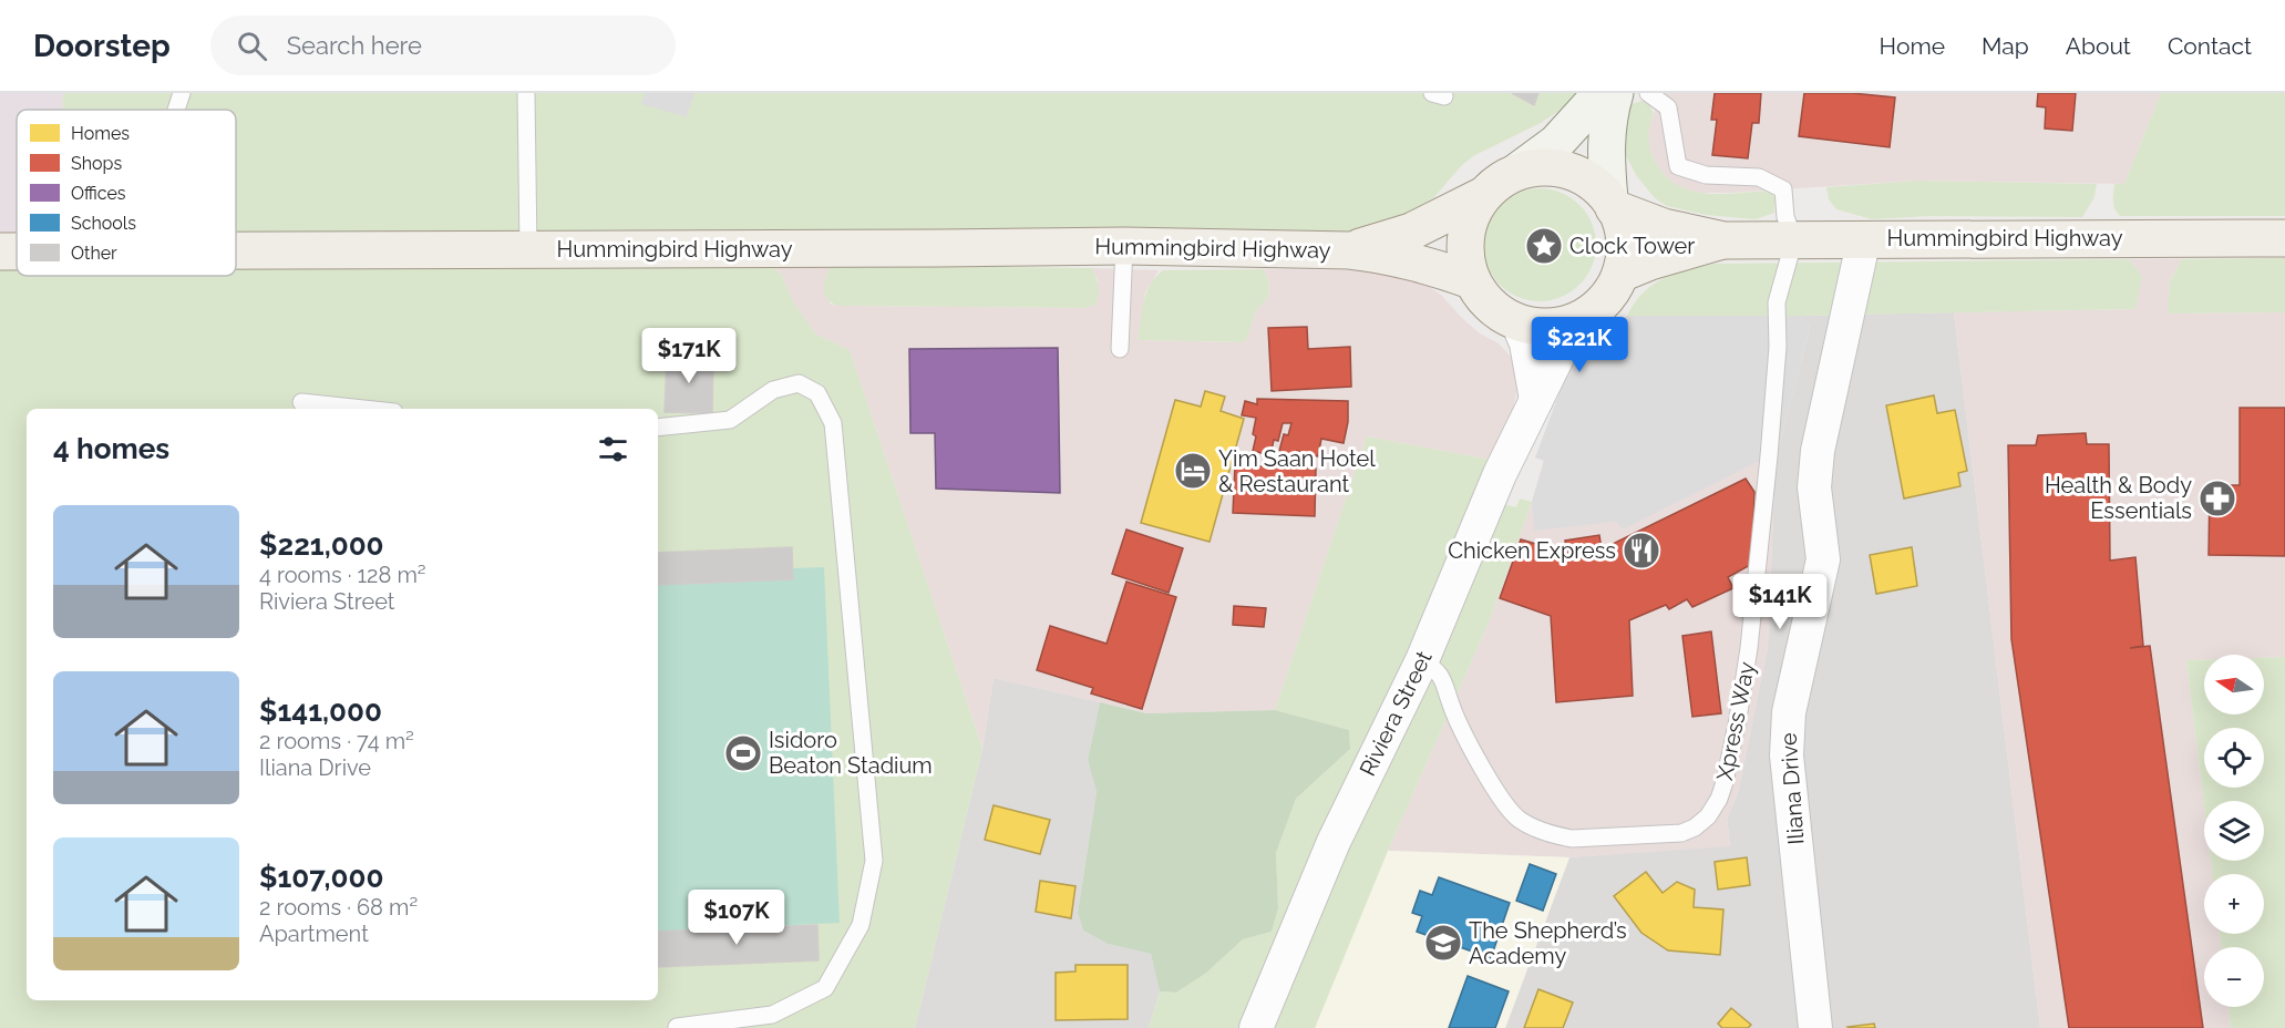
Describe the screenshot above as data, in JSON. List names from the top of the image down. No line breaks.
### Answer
{"streets":{"main road":["Hummingbird Highway"],"street":["Riviera Street","Iliana Drive"],"lane":["Xpress Way"]},"crossings":[["Hummingbird Highway","Riviera Street"],["Hummingbird Highway","Xpress Way"],["Hummingbird Highway","Iliana Drive"],["Riviera Street","Xpress Way"]],"places":{"place":["Clock Tower"],"hotel":["Yim Saan Hotel & Restaurant"],"pharmacy":["Health & Body Essentials"],"restaurant":["Chicken Express"],"sports":["Isidoro Beaton Stadium"],"school or university":["The Shepherd’s Academy"]},"legend":["Homes","Shops","Offices","Schools","Other"],"north":"left","page":{"header":"Doorstep","search":"Search here","nav":["Home","Map","About","Contact"],"price":["$221K","$171K","$141K","$107K"],"heading":"4 homes","list":[{"name":"$221,000","note":"4 rooms · 128 m² · Riviera Street"},{"name":"$141,000","note":"2 rooms · 74 m² · Iliana Drive"},{"name":"$107,000","note":"2 rooms · 68 m² · Apartment"}],"map_buttons":["+","−"]}}
